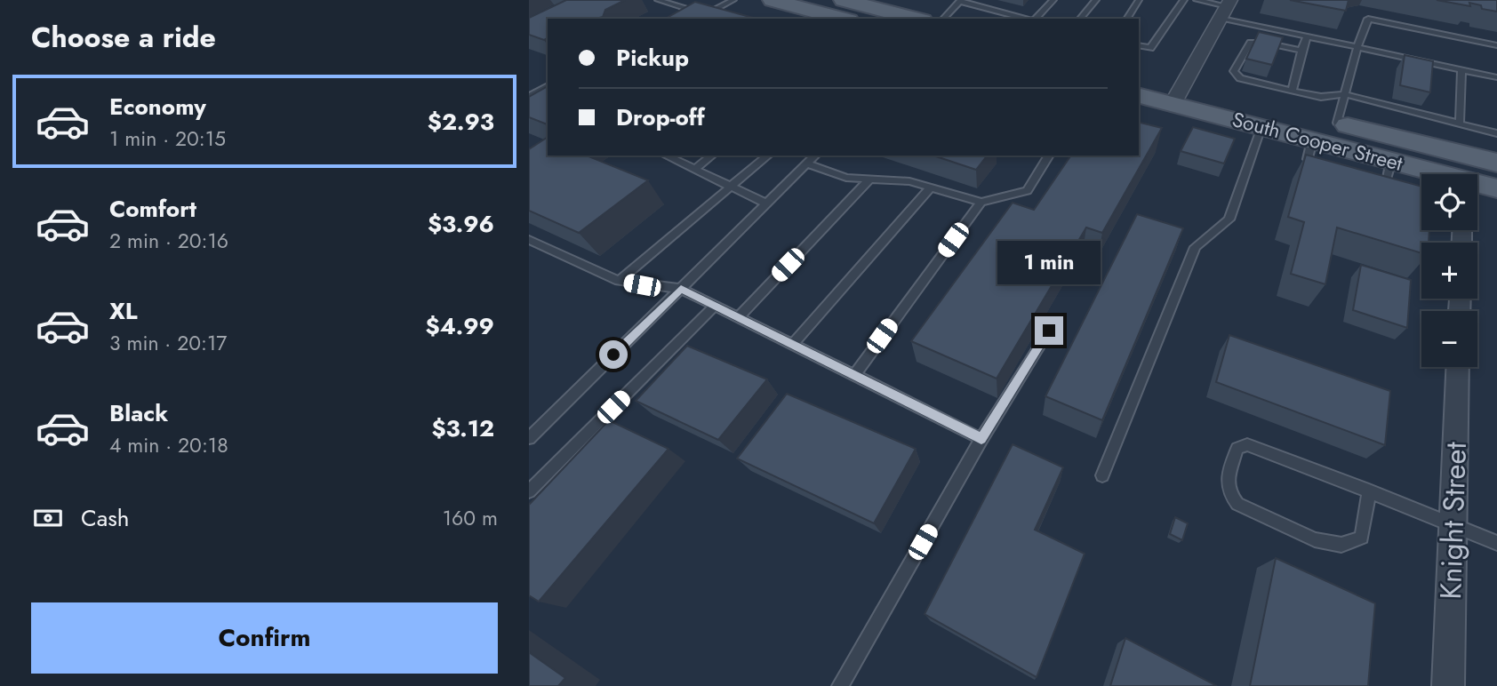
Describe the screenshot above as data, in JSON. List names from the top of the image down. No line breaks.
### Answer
{"streets":{"main road":["South Cooper Street"],"street":["Knight Street"]},"page":{"heading":"Choose a ride","banner":["Pickup","Drop-off"],"list":[{"name":"Economy","note":"1 min · 20:15","value":"$2.93"},{"name":"Comfort","note":"2 min · 20:16","value":"$3.96"},{"name":"XL","note":"3 min · 20:17","value":"$4.99"},{"name":"Black","note":"4 min · 20:18","value":"$3.12"}],"map_buttons":["+","−"],"bubble":"1 min","pay":["Cash","160 m"],"buttons":"Confirm"}}
